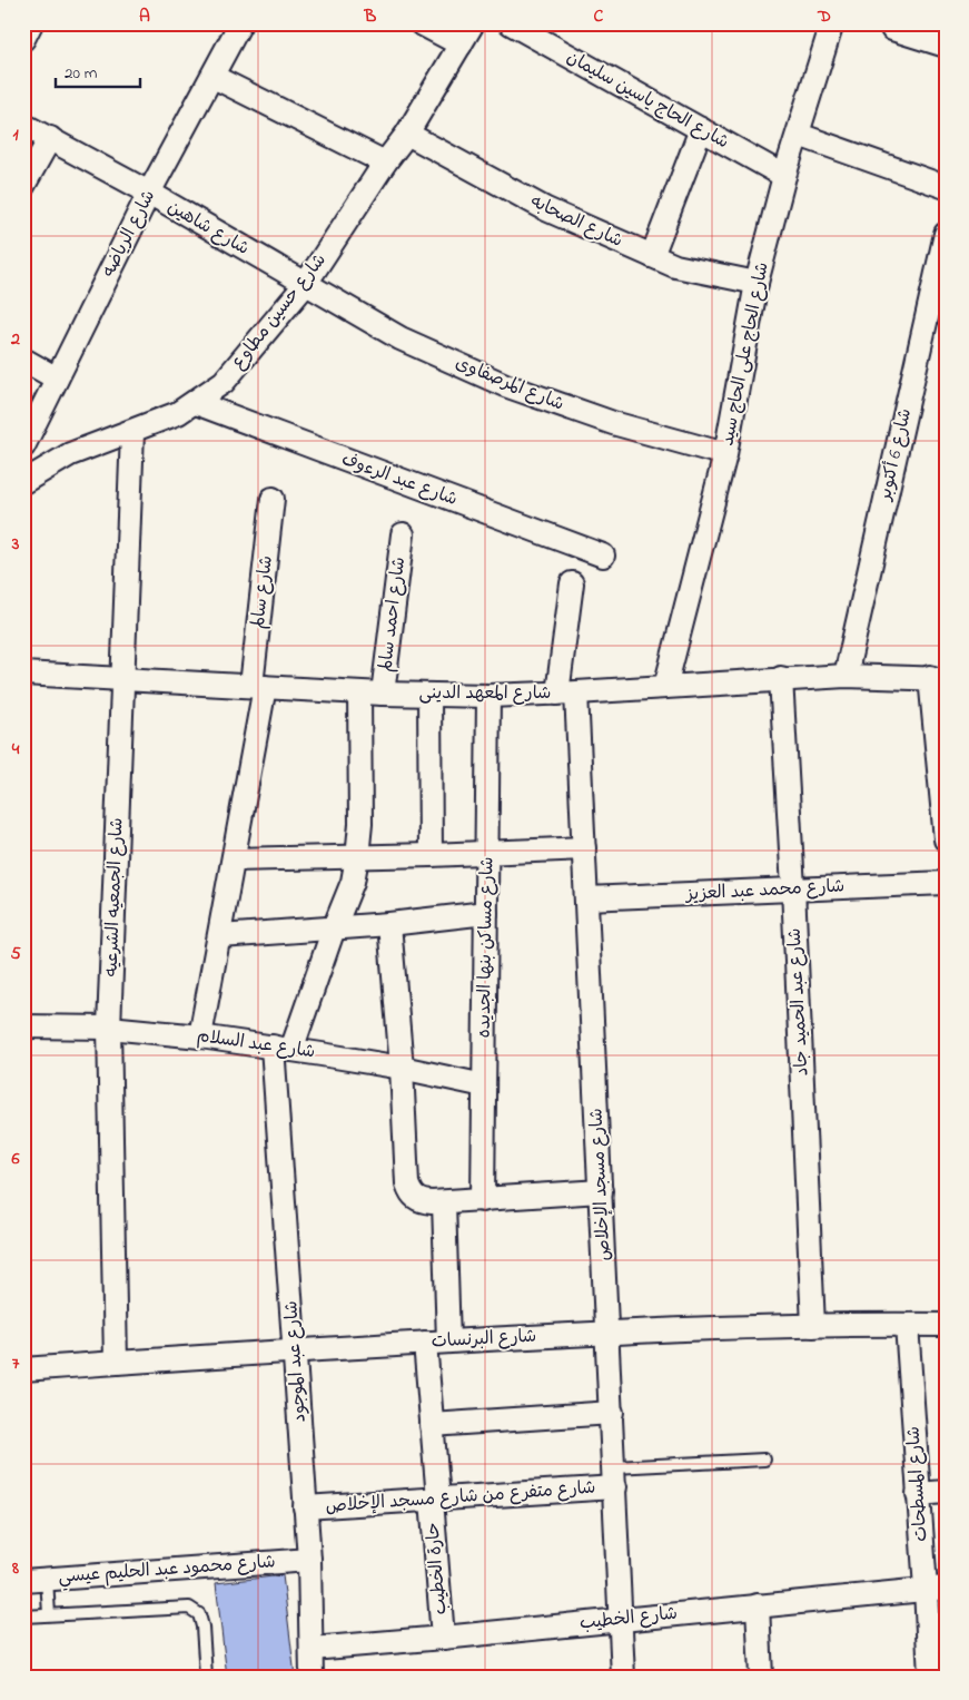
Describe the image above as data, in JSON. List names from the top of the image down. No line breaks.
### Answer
{"streets":{"street":["شارع الحاج ياسين سليمان","شارع الصحابه","شارع شاهين","شارع الرياضه","شارع حسين مطاوع","شارع الحاج على الحاج سيد","شارع المرصفاوى","شارع 6 أكتوبر","شارع عبد الرءوف","شارع سالم","شارع احمد سالم","شارع المعهد الدينى","شارع محمد عبد العزيز","شارع الجمعيه الشرعيه","شارع مساكن بنها الجديده","شارع عبد الحميد جاد","شارع عبد السلام","شارع مسجد الإخلاص","شارع البرنسات","شارع عبد الموجود","شارع المسطحات","شارع متفرع من شارع مسجد الإخلاص","حارة الخطيب","شارع محمود عبد الحليم عيسي","شارع الخطيب"]},"crossings":[["شارع الحاج ياسين سليمان","شارع الحاج على الحاج سيد"],["شارع الصحابه","شارع حسين مطاوع"],["شارع الصحابه","شارع الحاج على الحاج سيد"],["شارع شاهين","شارع الرياضه"],["شارع شاهين","شارع حسين مطاوع"],["شارع شاهين","شارع المرصفاوى"],["شارع حسين مطاوع","شارع المرصفاوى"],["شارع حسين مطاوع","شارع عبد الرءوف"],["شارع حسين مطاوع","شارع الجمعيه الشرعيه"],["شارع الحاج على الحاج سيد","شارع المرصفاوى"],["شارع الحاج على الحاج سيد","شارع المعهد الدينى"],["شارع 6 أكتوبر","شارع المعهد الدينى"],["شارع سالم","شارع المعهد الدينى"],["شارع سالم","شارع عبد السلام"],["شارع احمد سالم","شارع المعهد الدينى"],["شارع المعهد الدينى","شارع الجمعيه الشرعيه"],["شارع المعهد الدينى","شارع مساكن بنها الجديده"],["شارع المعهد الدينى","شارع عبد الحميد جاد"],["شارع المعهد الدينى","شارع مسجد الإخلاص"],["شارع محمد عبد العزيز","شارع عبد الحميد جاد"],["شارع محمد عبد العزيز","شارع مسجد الإخلاص"],["شارع الجمعيه الشرعيه","شارع عبد السلام"],["شارع الجمعيه الشرعيه","شارع البرنسات"],["شارع مساكن بنها الجديده","شارع عبد السلام"],["شارع عبد الحميد جاد","شارع البرنسات"],["شارع عبد السلام","شارع عبد الموجود"],["شارع مسجد الإخلاص","شارع البرنسات"],["شارع مسجد الإخلاص","شارع متفرع من شارع مسجد الإخلاص"],["شارع مسجد الإخلاص","شارع الخطيب"],["شارع البرنسات","شارع عبد الموجود"],["شارع البرنسات","شارع المسطحات"],["شارع عبد الموجود","شارع متفرع من شارع مسجد الإخلاص"],["شارع عبد الموجود","شارع محمود عبد الحليم عيسي"],["شارع عبد الموجود","شارع الخطيب"],["شارع المسطحات","شارع الخطيب"],["شارع متفرع من شارع مسجد الإخلاص","حارة الخطيب"],["حارة الخطيب","شارع الخطيب"]],"scale_bar":"20 m","grid":{"columns":["A","B","C","D"],"rows":["1","2","3","4","5","6","7","8"]}}
